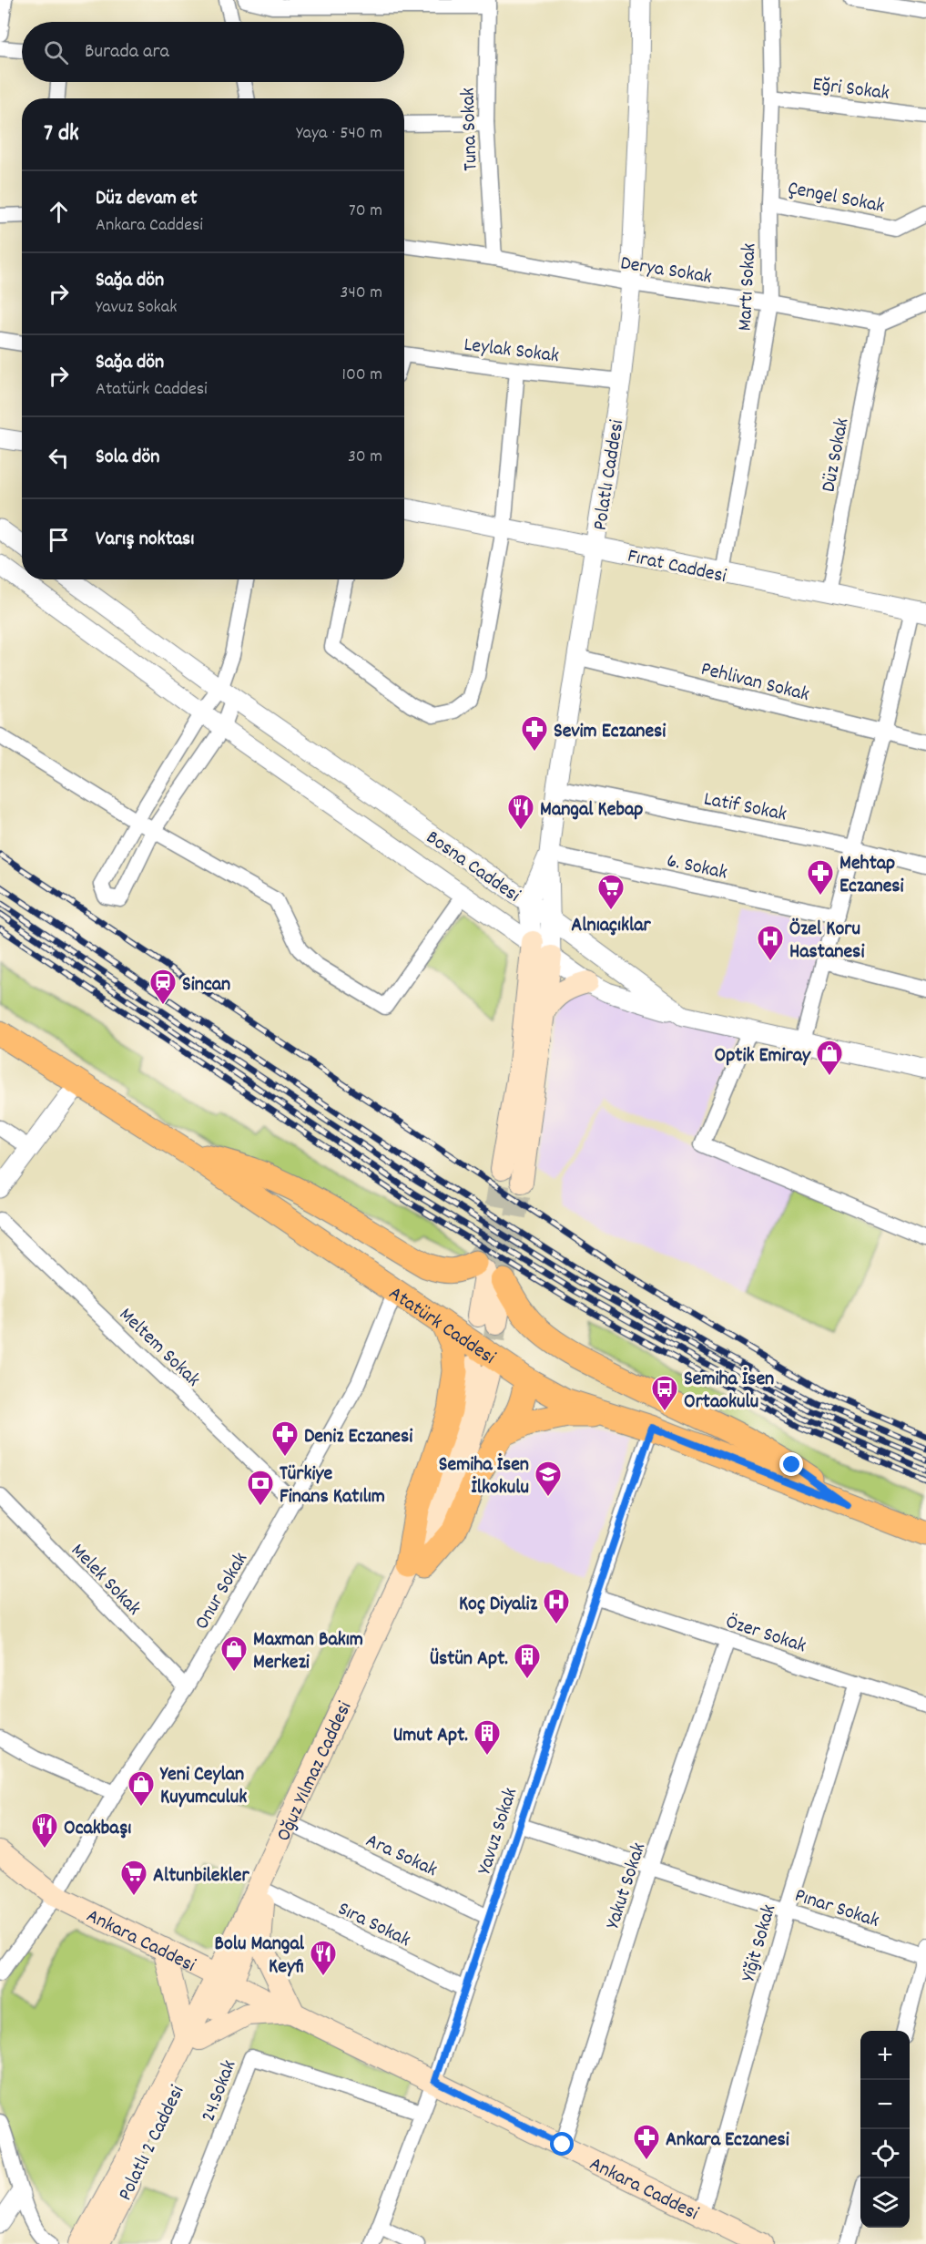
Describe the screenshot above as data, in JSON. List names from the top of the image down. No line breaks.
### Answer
{"streets":{"main road":["Atatürk Caddesi","Oğuz Yılmaz Caddesi","Ankara Caddesi","Polatlı 2 Caddesi"],"street":["Eğri Sokak","Tuna Sokak","Çengel Sokak","Derya Sokak","Martı Sokak","Leylak Sokak","Düz Sokak","Polatlı Caddesi","Fırat Caddesi","Pehlivan Sokak","Latif Sokak","Bosna Caddesi","6. Sokak","Meltem Sokak","Melek Sokak","Onur Sokak","Özer Sokak","Yavuz Sokak","Ara Sokak","Yakut Sokak","Pınar Sokak","Sıra Sokak","Yiğit Sokak","24.Sokak"]},"crossings":[["Eğri Sokak","Martı Sokak"],["Tuna Sokak","Derya Sokak"],["Çengel Sokak","Martı Sokak"],["Derya Sokak","Martı Sokak"],["Derya Sokak","Düz Sokak"],["Derya Sokak","Polatlı Caddesi"],["Martı Sokak","Fırat Caddesi"],["Leylak Sokak","Polatlı Caddesi"],["Düz Sokak","Fırat Caddesi"],["Polatlı Caddesi","Fırat Caddesi"],["Polatlı Caddesi","Pehlivan Sokak"],["Polatlı Caddesi","Latif Sokak"],["Polatlı Caddesi","Bosna Caddesi"],["Polatlı Caddesi","6. Sokak"],["Atatürk Caddesi","Onur Sokak"],["Atatürk Caddesi","Yavuz Sokak"],["Meltem Sokak","Onur Sokak"],["Melek Sokak","Onur Sokak"],["Onur Sokak","Ankara Caddesi"],["Özer Sokak","Yavuz Sokak"],["Özer Sokak","Yakut Sokak"],["Özer Sokak","Yiğit Sokak"],["Oğuz Yılmaz Caddesi","Ara Sokak"],["Oğuz Yılmaz Caddesi","Sıra Sokak"],["Oğuz Yılmaz Caddesi","Ankara Caddesi"],["Yavuz Sokak","Ara Sokak"],["Yavuz Sokak","Pınar Sokak"],["Yavuz Sokak","Sıra Sokak"],["Yavuz Sokak","Ankara Caddesi"],["Yavuz Sokak","24.Sokak"],["Yakut Sokak","Pınar Sokak"],["Yakut Sokak","Ankara Caddesi"],["Pınar Sokak","Yiğit Sokak"],["Ankara Caddesi","Yiğit Sokak"]],"places":{"pharmacy":["Sevim Eczanesi","Mehtap Eczanesi","Deniz Eczanesi","Ankara Eczanesi"],"restaurant":["Mangal Kebap","Ocakbaşı","Bolu Mangal Keyfi"],"supermarket":["Alnıaçıklar","Altunbilekler"],"hospital":["Özel Koru Hastanesi","Koç Diyaliz"],"station":["Sincan"],"shop":["Optik Emiray","Maxman Bakım Merkezi","Yeni Ceylan Kuyumculuk"],"bus stop":["Semiha İsen Ortaokulu"],"school or university":["Semiha İsen İlkokulu"],"bank":["Türkiye Finans Katılım"],"building":["Üstün Apt.","Umut Apt."]},"page":{"search":"Burada ara","heading":["7 dk","Yaya · 540 m"],"list":[["Düz devam et","Ankara Caddesi","70 m"],["Sağa dön","Yavuz Sokak","340 m"],["Sağa dön","Atatürk Caddesi","100 m"],["Sola dön","30 m"],"Varış noktası"],"map_buttons":["+","−"]}}
